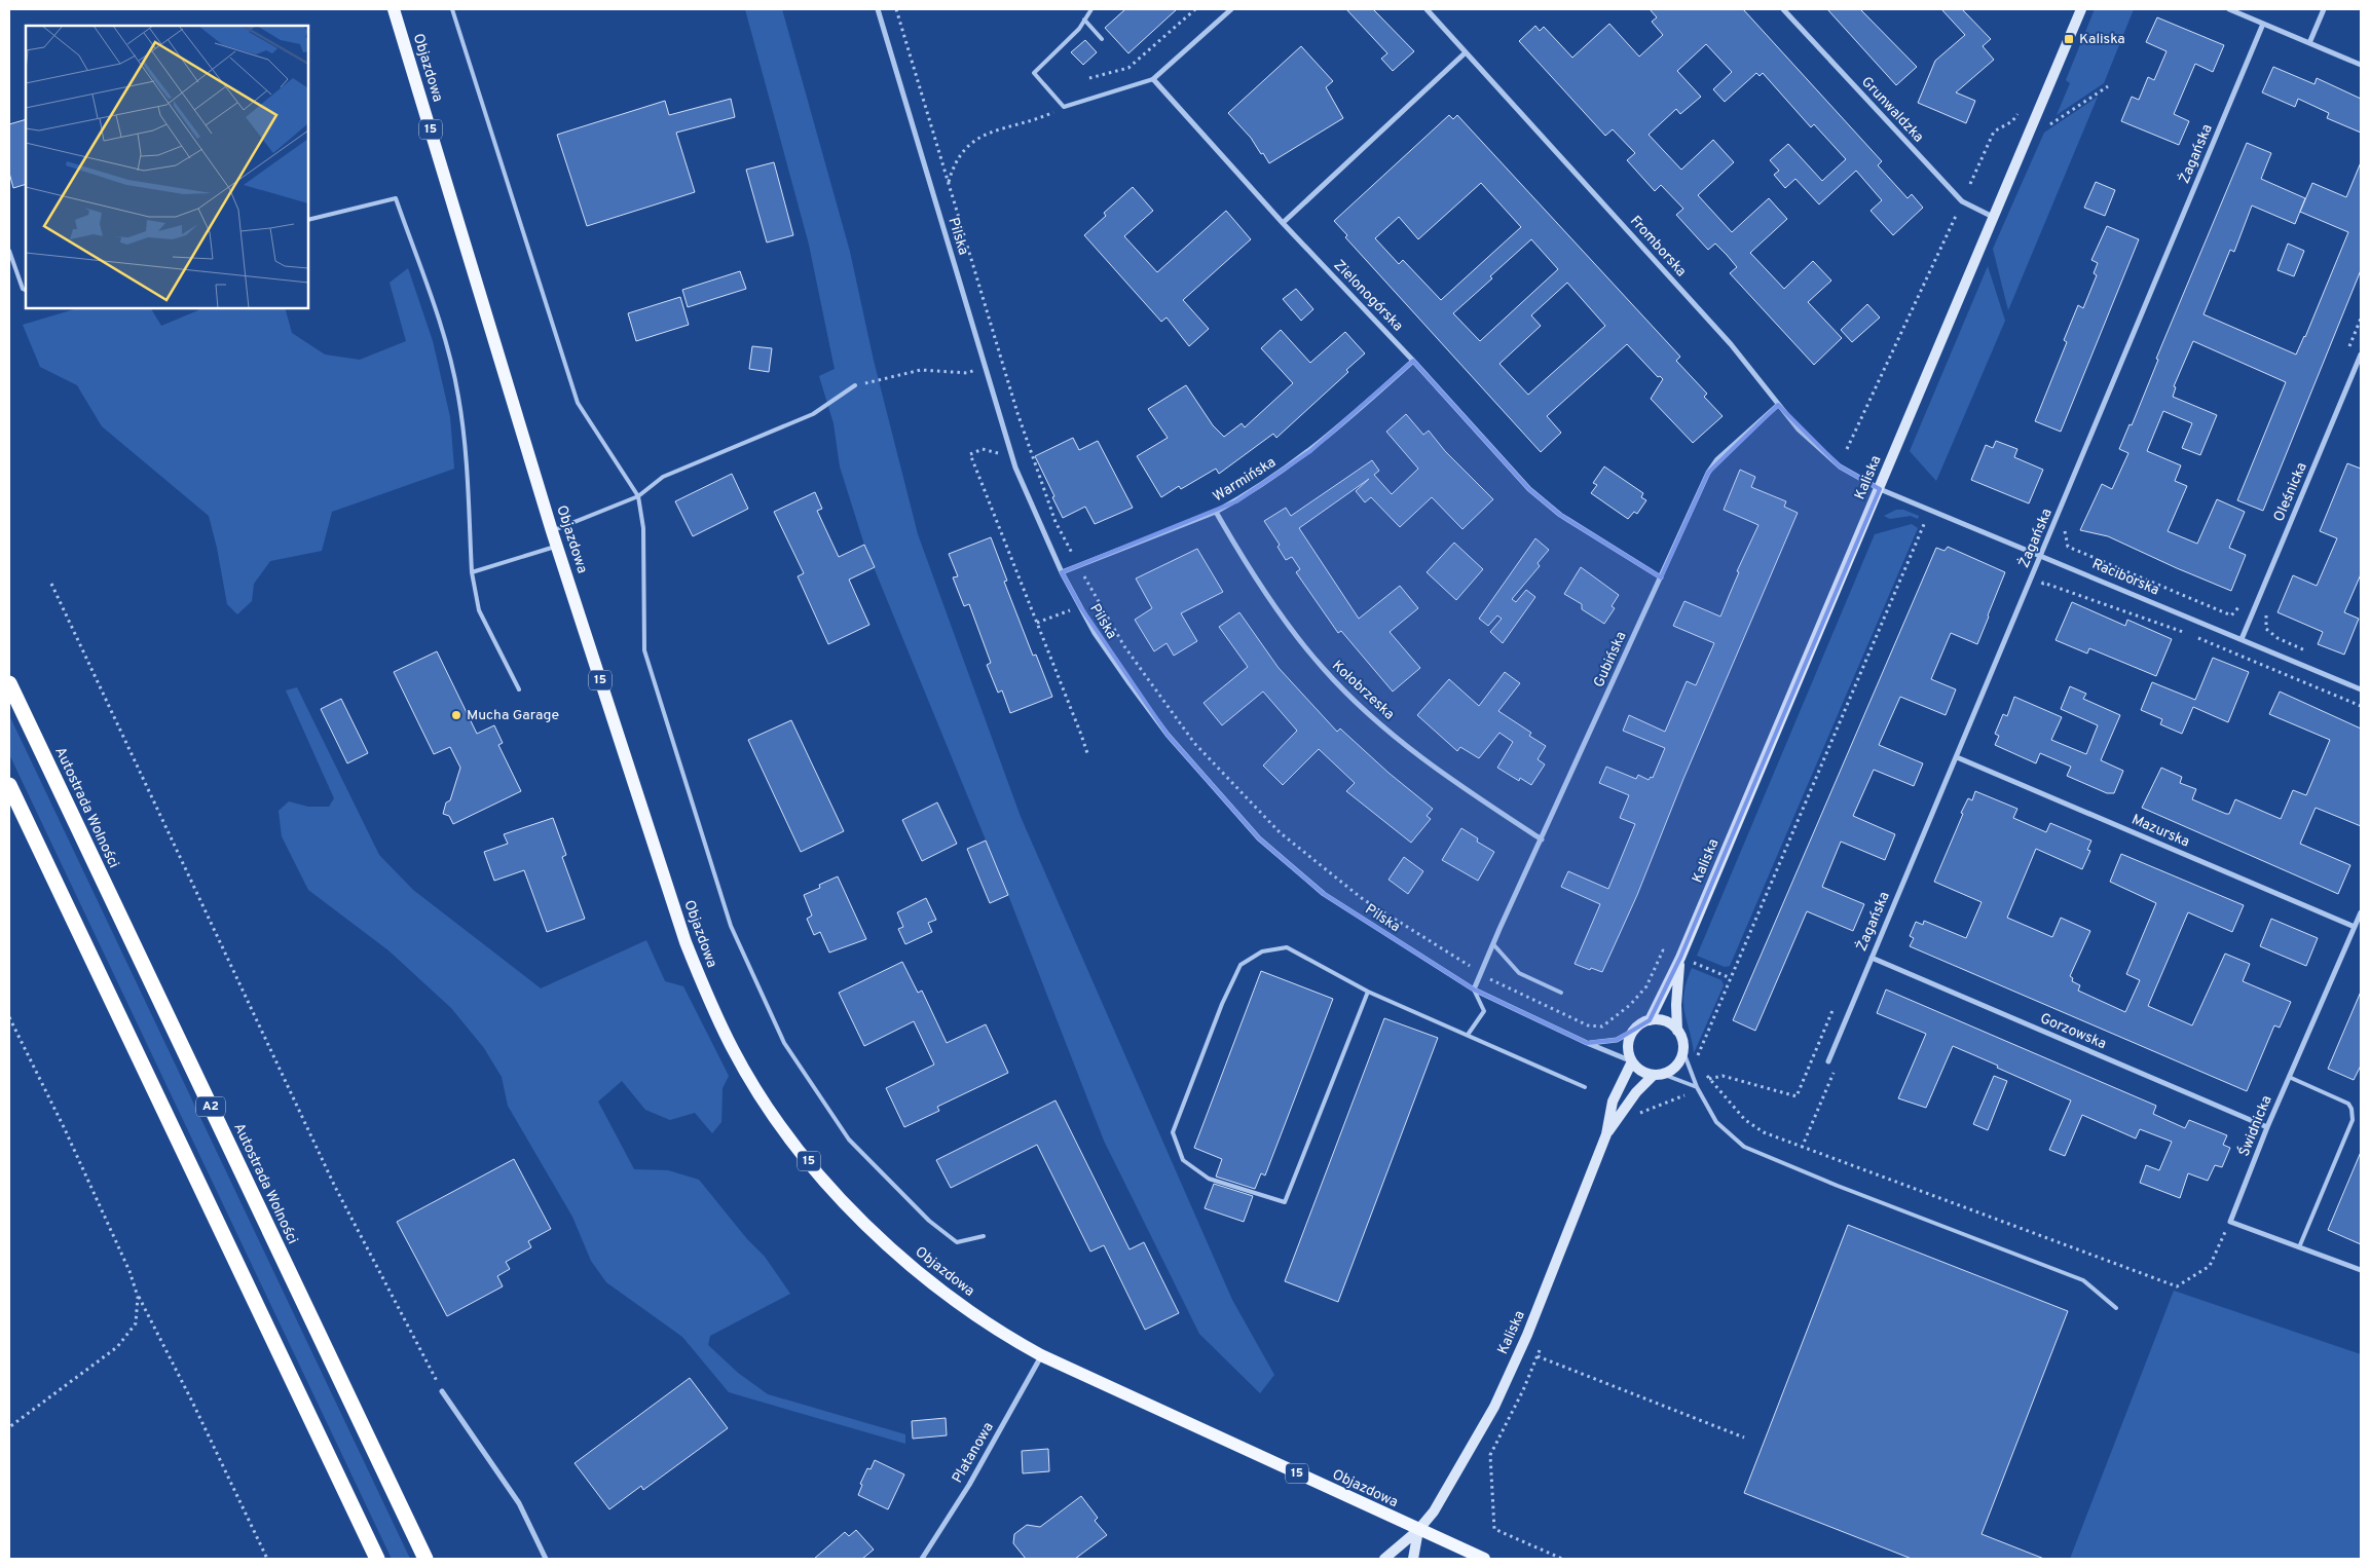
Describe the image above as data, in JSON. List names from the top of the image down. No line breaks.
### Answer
{"streets":{"highway":["Autostrada Wolności","A2"],"main road":["Objazdowa","15"],"street":["Grunwaldzka","Żagańska","Pilska","Fromborska","Zielonogórska","Kaliska","Warmińska","Oleśnicka","Raciborska","Gubińska","Kołobrzeska","Mazurska","Gorzowska","Świdnicka","Platanowa"]},"crossings":[["Objazdowa","15"],["Objazdowa","Kaliska"],["Objazdowa","Platanowa"],["Grunwaldzka","Kaliska"],["15","Kaliska"],["Żagańska","Raciborska"],["Żagańska","Mazurska"],["Żagańska","Gorzowska"],["Pilska","Kaliska"],["Pilska","Warmińska"],["Pilska","Gubińska"],["Fromborska","Kaliska"],["Fromborska","Raciborska"],["Fromborska","Gubińska"],["Zielonogórska","Warmińska"],["Zielonogórska","Gubińska"],["Kaliska","Raciborska"],["Warmińska","Kołobrzeska"],["Oleśnicka","Raciborska"],["Gubińska","Kołobrzeska"],["Mazurska","Świdnicka"],["Gorzowska","Świdnicka"]],"places":{"transit":["Kaliska"],"other":["Mucha Garage"]}}
